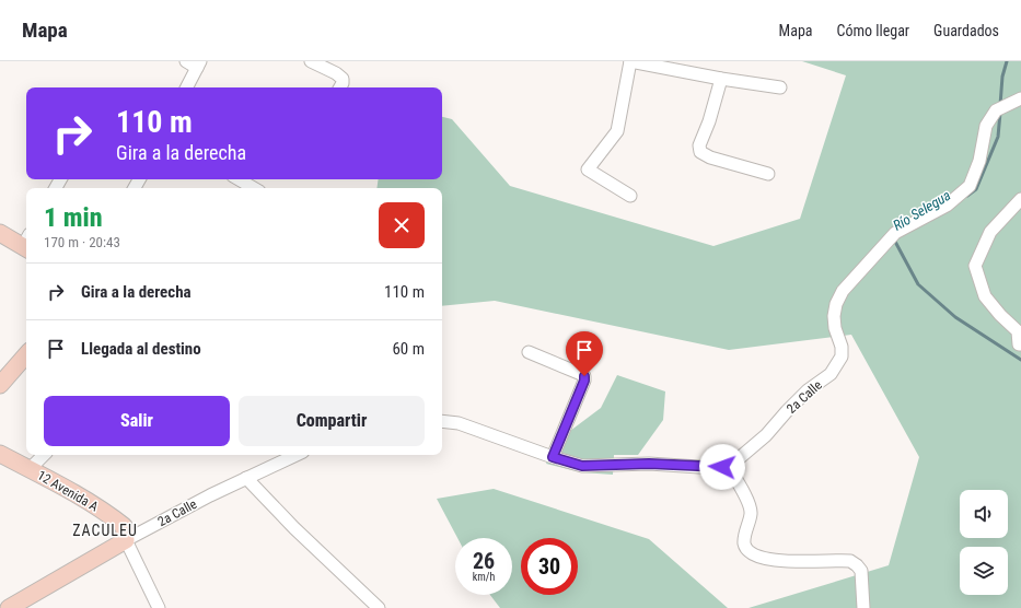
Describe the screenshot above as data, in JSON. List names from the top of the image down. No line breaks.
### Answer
{"streets":{"street":["2a Calle","12 Avenida A"]},"crossings":[["2a Calle","12 Avenida A"]],"districts":["ZACULEU"],"water":["Río Selegua"],"page":{"header":"Mapa","nav":["Mapa","Cómo llegar","Guardados"],"turn":["110 m","Gira a la derecha"],"heading":["1 min","170 m · 20:43"],"list":[{"name":"Gira a la derecha","value":"110 m"},{"name":"Llegada al destino","value":"60 m"}],"buttons":["Salir","Compartir"],"speed":"26 km/h","limit":"30"}}
